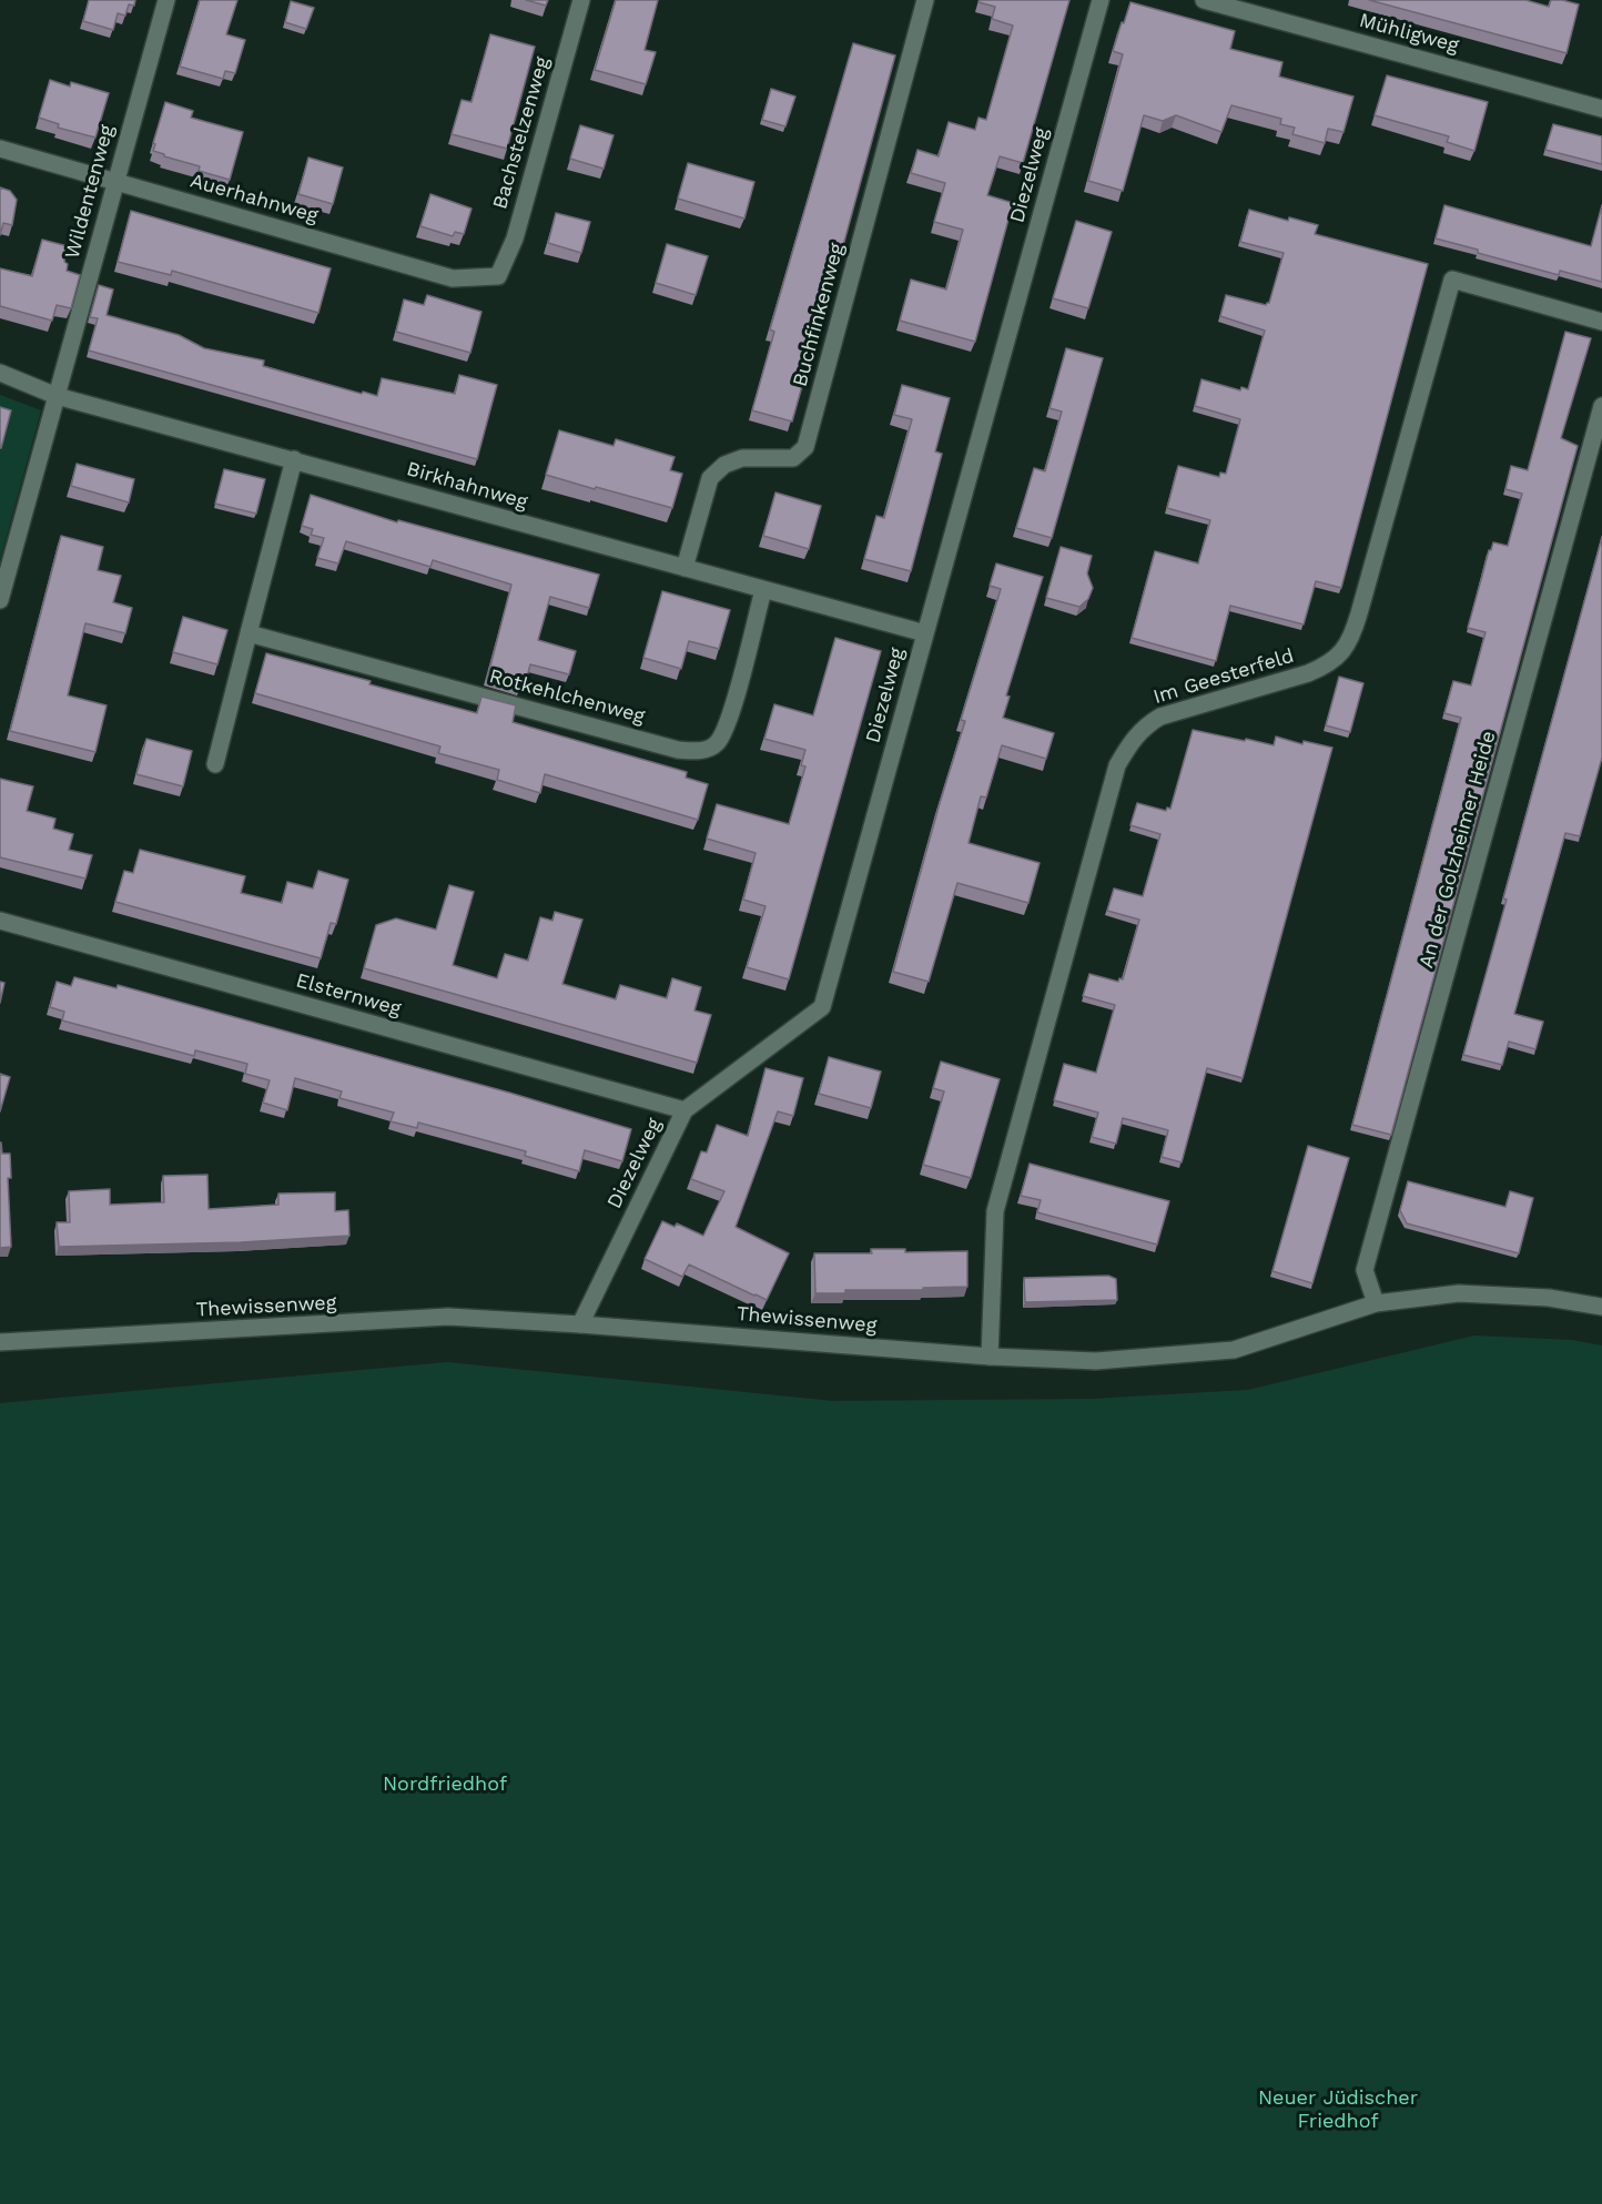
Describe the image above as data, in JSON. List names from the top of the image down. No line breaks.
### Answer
{"streets":{"street":["Mühligweg","Bachstelzenweg","Diezelweg","Wildentenweg","Auerhahnweg","Buchfinkenweg","Birkhahnweg","Im Geesterfeld","Rotkehlchenweg","An der Golzheimer Heide","Elsternweg","Thewissenweg"]},"crossings":[["Bachstelzenweg","Auerhahnweg"],["Diezelweg","Birkhahnweg"],["Diezelweg","Elsternweg"],["Diezelweg","Thewissenweg"],["Wildentenweg","Auerhahnweg"],["Wildentenweg","Birkhahnweg"],["Buchfinkenweg","Birkhahnweg"],["Birkhahnweg","Rotkehlchenweg"],["Im Geesterfeld","Thewissenweg"],["An der Golzheimer Heide","Thewissenweg"]],"parks":["Nordfriedhof","Neuer Jüdischer Friedhof"]}
